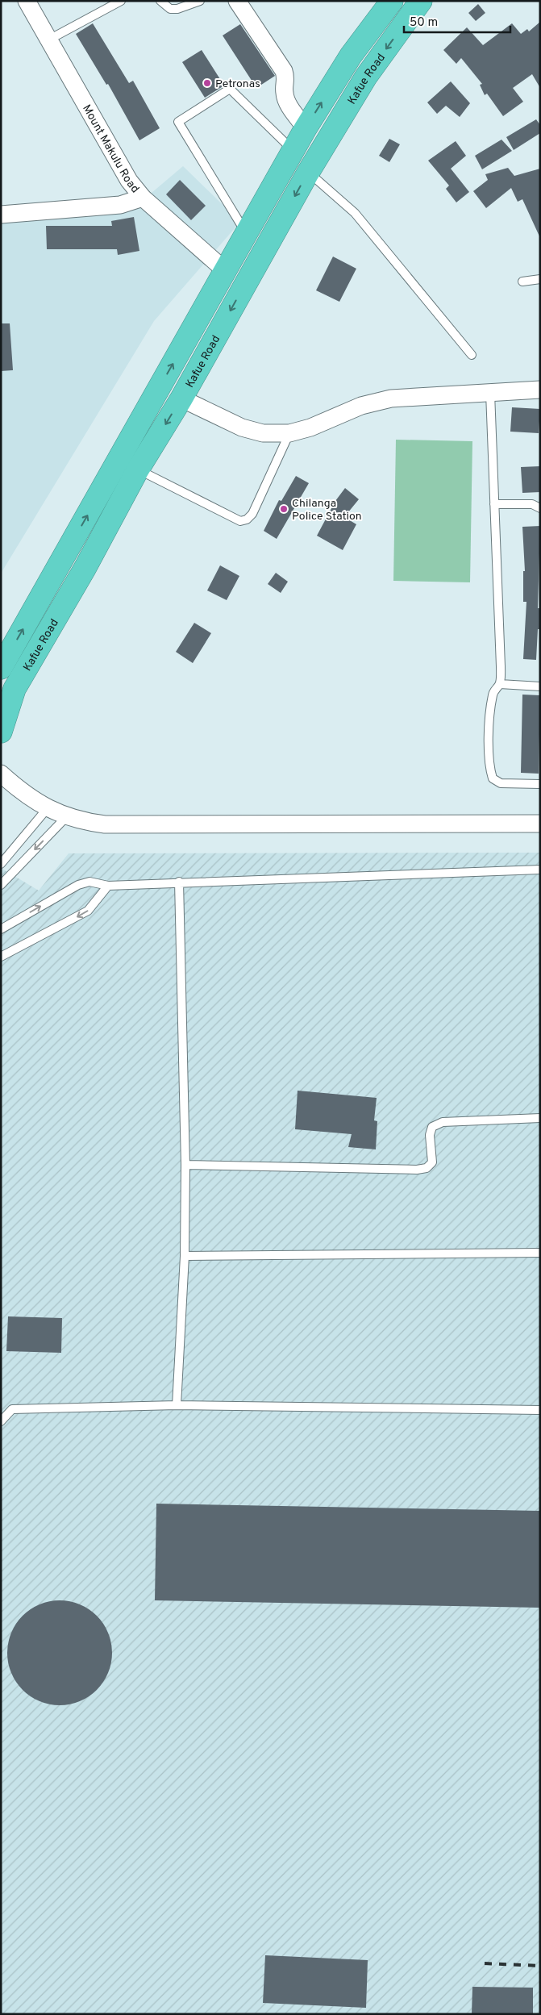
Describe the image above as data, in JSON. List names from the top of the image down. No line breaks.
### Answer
{"streets":{"highway":["Kafue Road"],"street":["Mount Makulu Road"]},"crossings":[["Kafue Road","Mount Makulu Road"]],"places":["Petronas","Chilanga Police Station"],"scale_bar":"50 m"}
